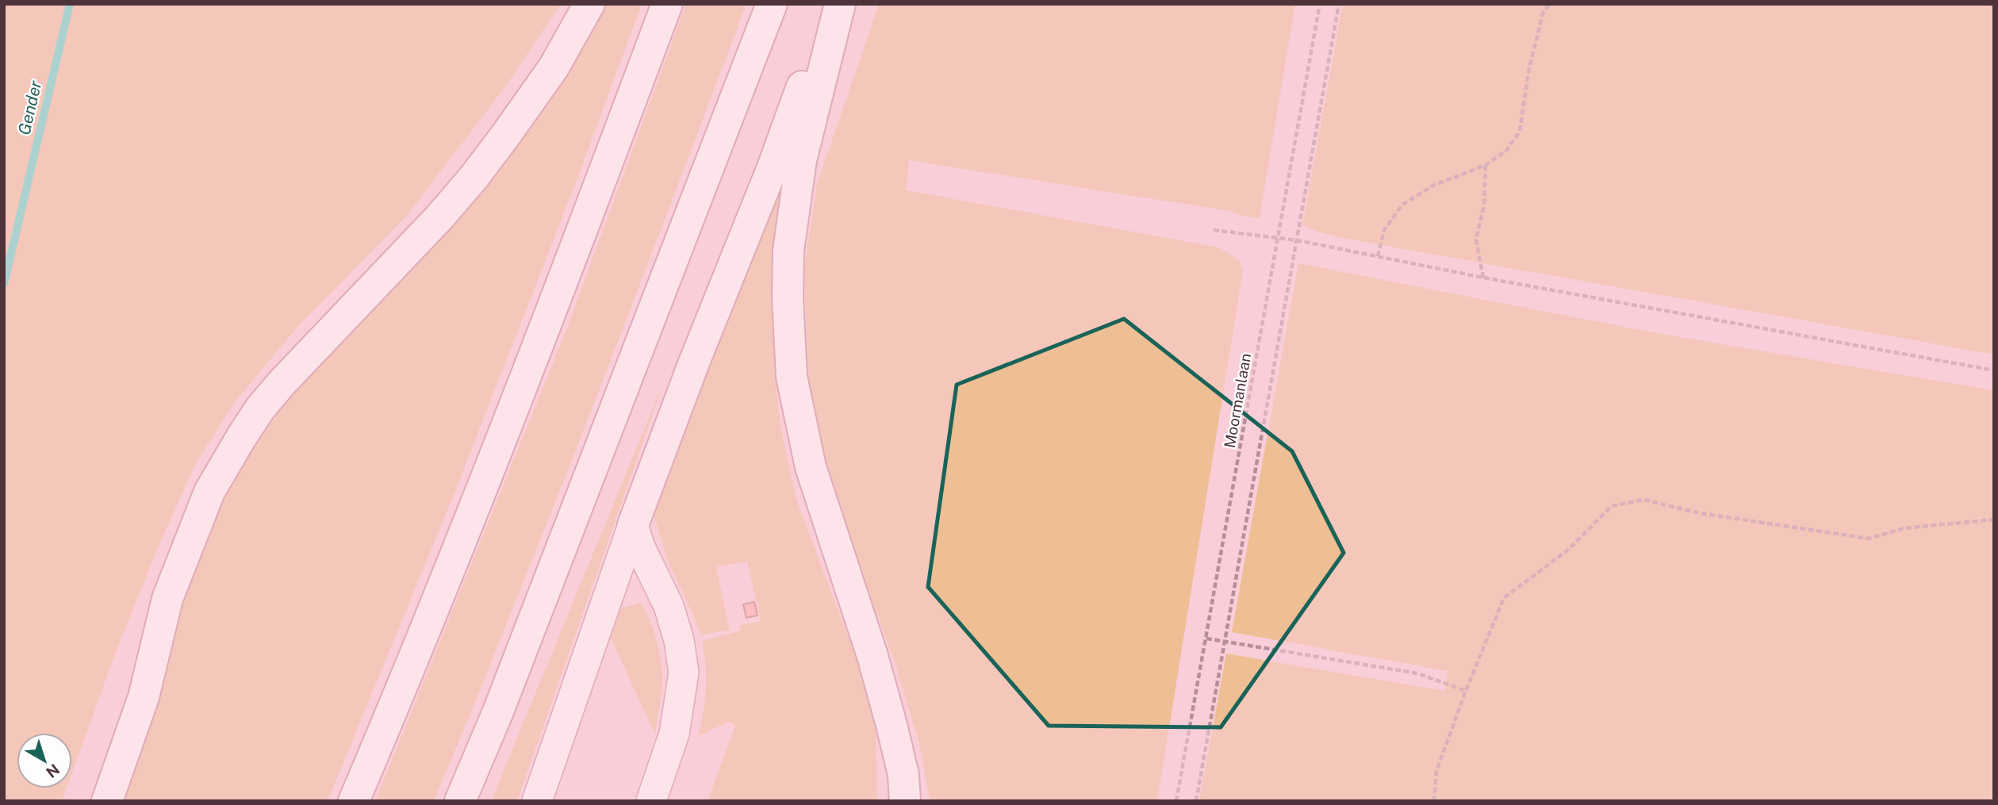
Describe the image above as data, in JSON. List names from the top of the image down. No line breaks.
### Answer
{"streets":{"path":["Moormanlaan"]},"water":["Gender"],"north":"bottom right"}
